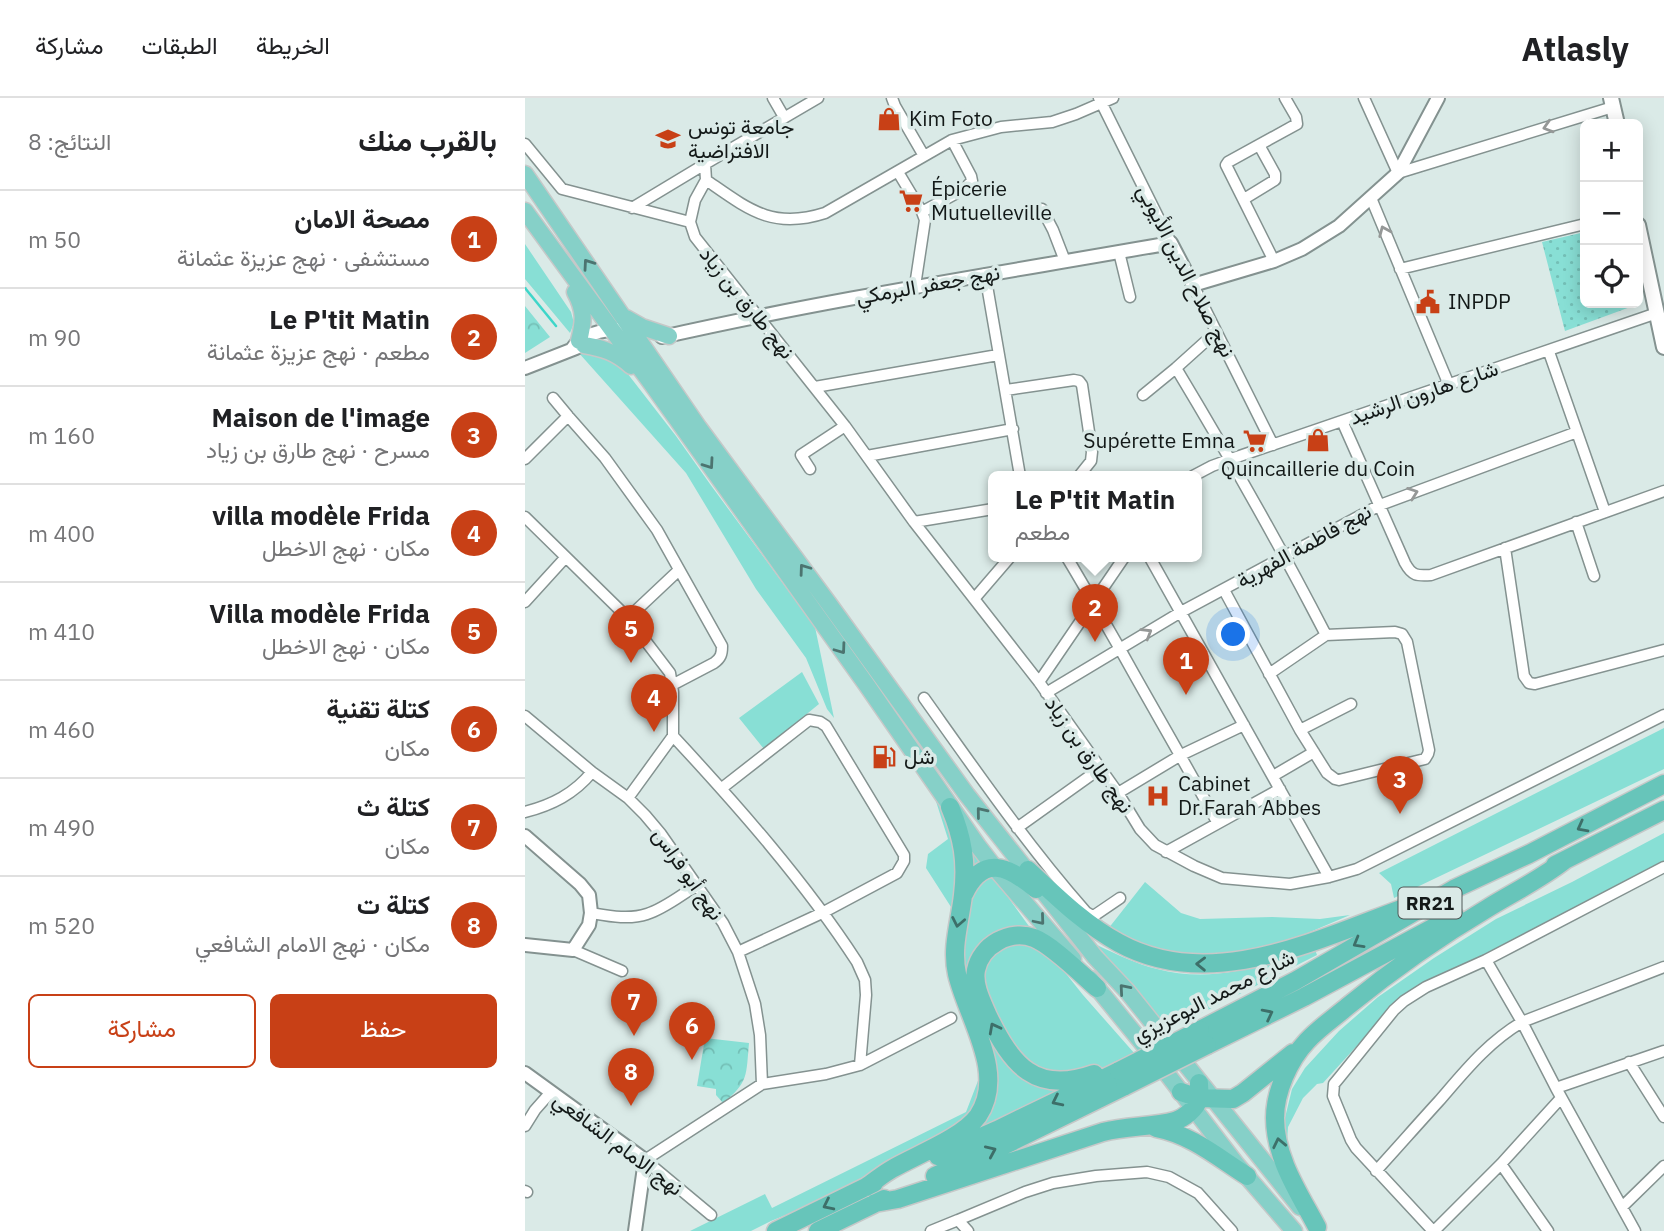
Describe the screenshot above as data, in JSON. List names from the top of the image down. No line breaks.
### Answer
{"streets":{"highway":["RR21","شارع محمد البوعزيزي"],"street":["نهج صلاح الدين الأيوبي","نهج جعفر البرمكي","نهج طارق بن زياد","شارع هارون الرشيد","نهج فاطمة الفهرية","نهج أبو فراس","نهج الامام الشافعي"]},"crossings":[["نهج صلاح الدين الأيوبي","نهج جعفر البرمكي"],["نهج صلاح الدين الأيوبي","شارع هارون الرشيد"],["نهج جعفر البرمكي","نهج طارق بن زياد"],["نهج طارق بن زياد","نهج فاطمة الفهرية"]],"places":{"shop":["Kim Foto","Quincaillerie du Coin"],"school or university":["جامعة تونس الافتراضية"],"supermarket":["Épicerie Mutuelleville","Supérette Emna"],"public building":["INPDP"],"fuel station":["شل"],"hospital":["Cabinet Dr.Farah Abbes"]},"page":{"header":"Atlasly","nav":["الخريطة","الطبقات","مشاركة"],"heading":["بالقرب منك","النتائج: 8"],"map_buttons":["+","−"],"list":[{"mark":"1","name":"مصحة الامان","note":"مستشفى · نهج عزيزة عثمانة","value":"50 m"},{"mark":"2","name":"Le P'tit Matin","note":"مطعم · نهج عزيزة عثمانة","value":"90 m"},{"mark":"3","name":"Maison de l'image","note":"مسرح · نهج طارق بن زياد","value":"160 m"},{"mark":"4","name":"villa modèle Frida","note":"مكان · نهج الاخطل","value":"400 m"},{"mark":"5","name":"Villa modèle Frida","note":"مكان · نهج الاخطل","value":"410 m"},{"mark":"6","name":"كتلة تقنية","note":"مكان","value":"460 m"},{"mark":"7","name":"كتلة ث","note":"مكان","value":"490 m"},{"mark":"8","name":"كتلة ت","note":"مكان · نهج الامام الشافعي","value":"520 m"}],"popup":["Le P'tit Matin","مطعم"],"pins":["2","5","1","4","3","7","6","8"],"buttons":["حفظ","مشاركة"]}}
